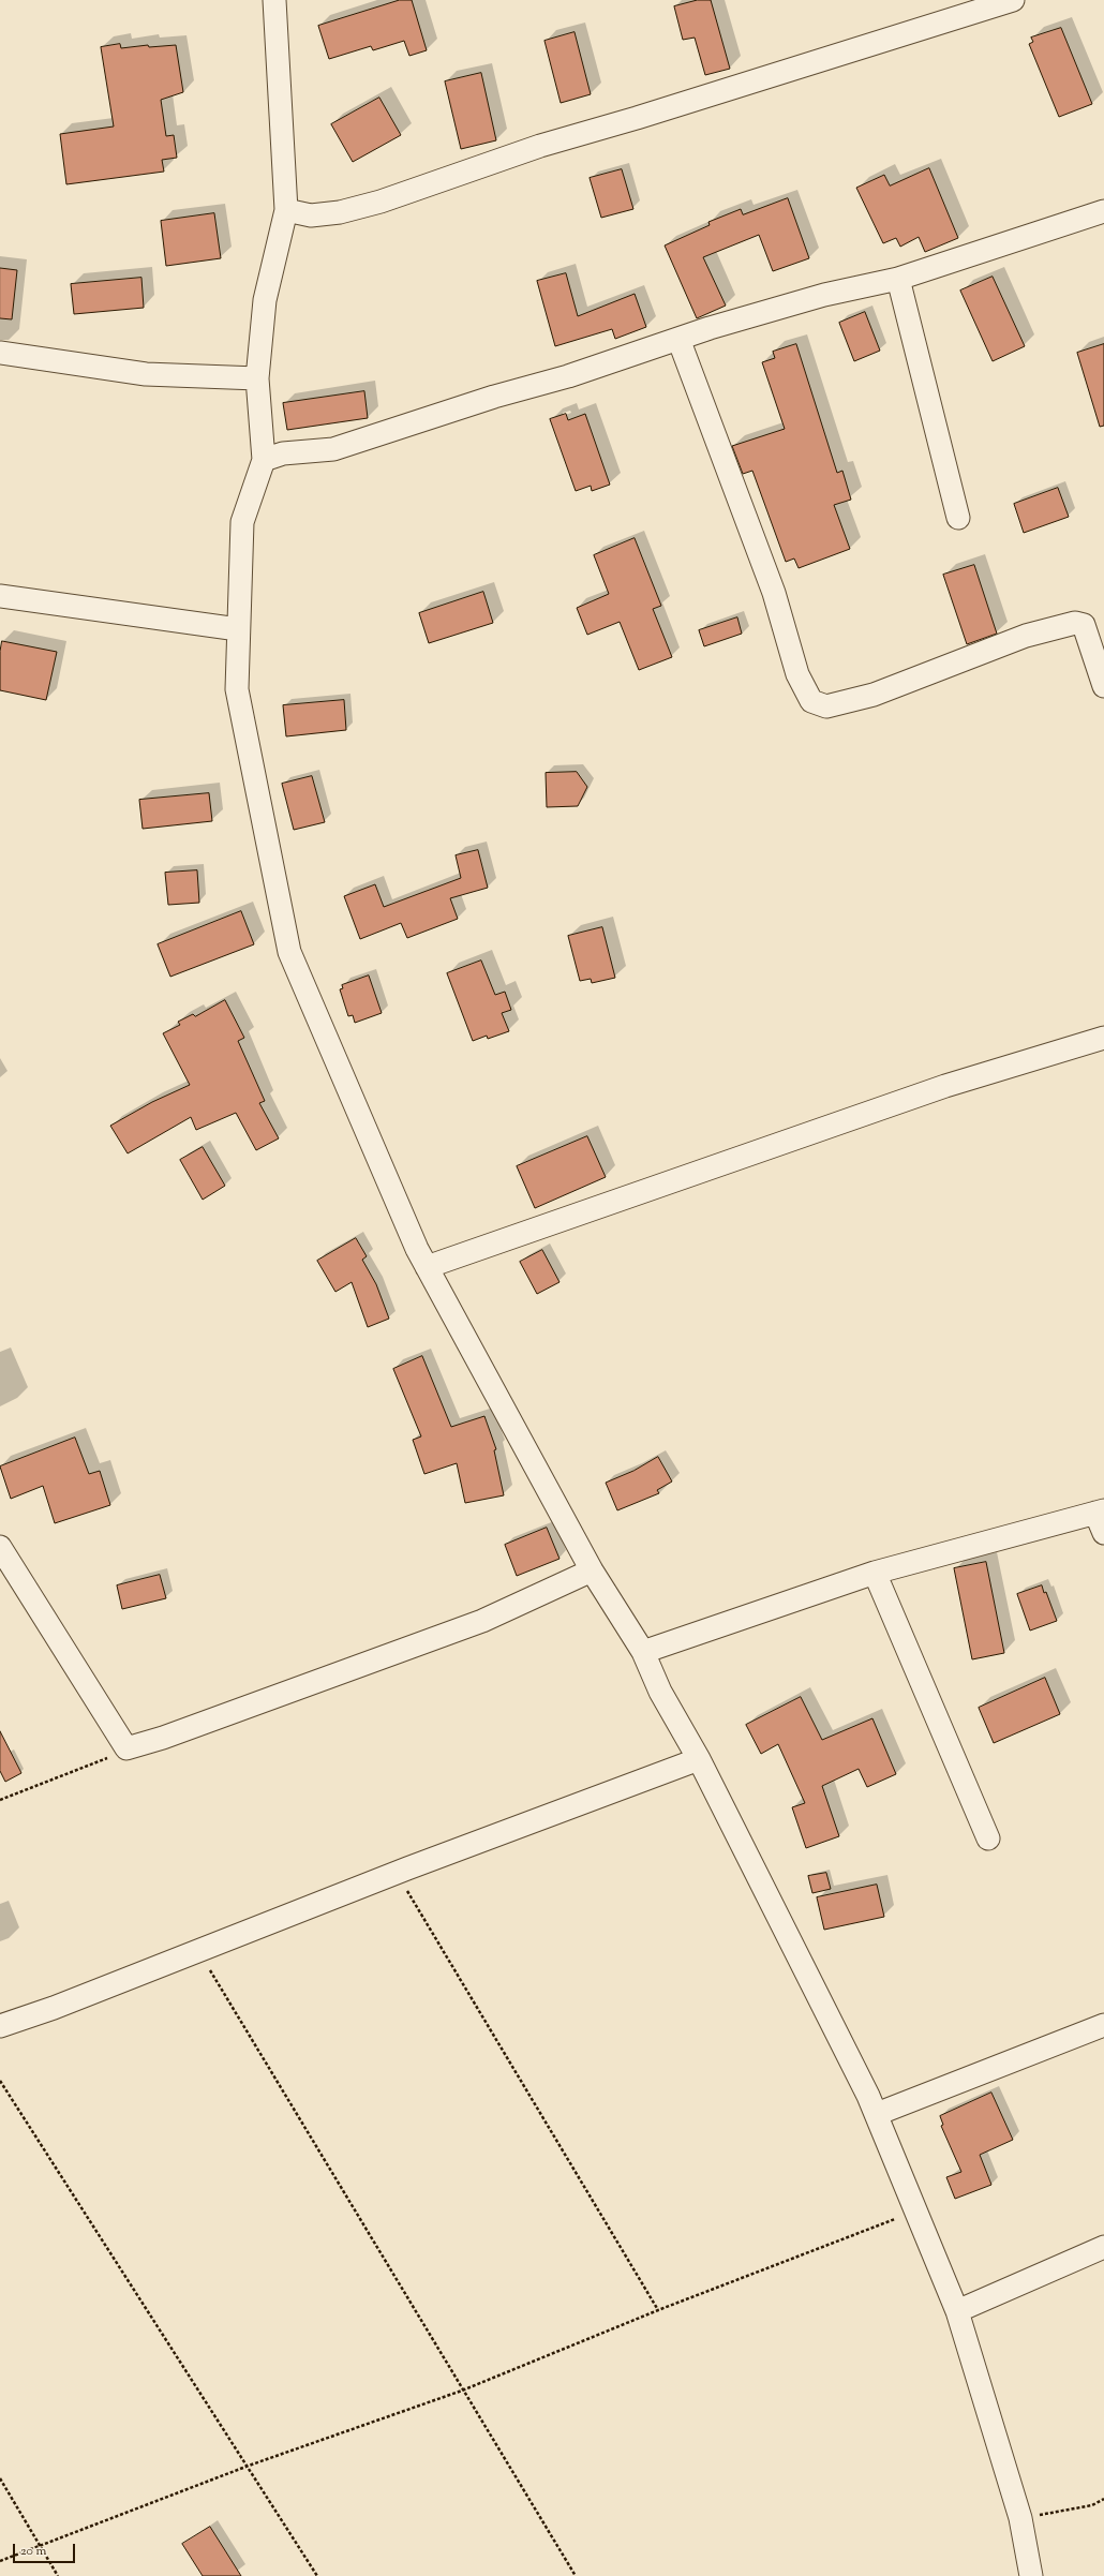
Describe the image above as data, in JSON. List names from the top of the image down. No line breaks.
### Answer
{"scale_bar":"20 m"}
